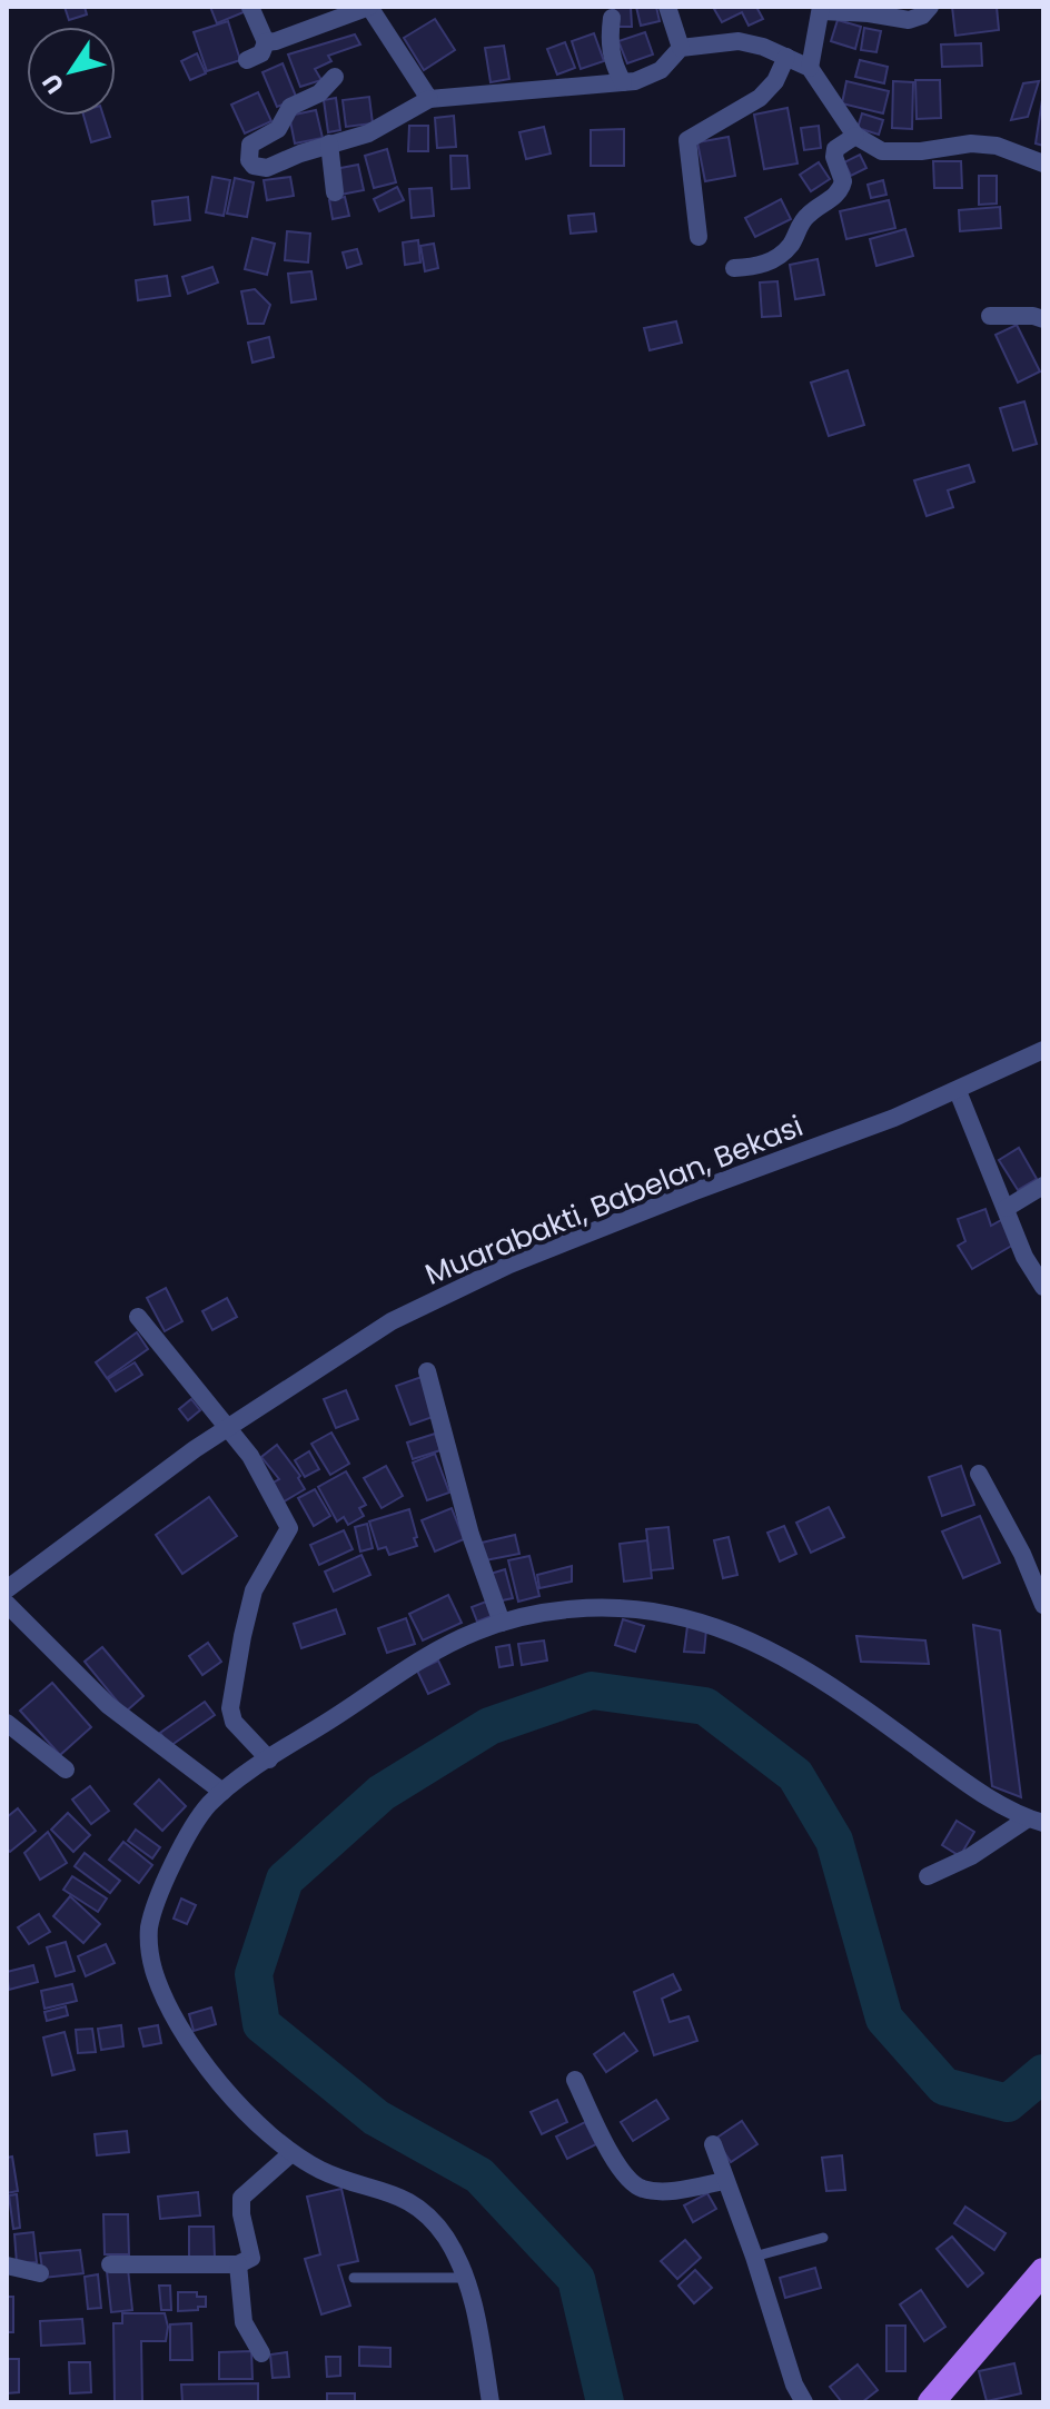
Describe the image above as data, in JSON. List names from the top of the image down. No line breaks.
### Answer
{"streets":{"street":["Muarabakti, Babelan, Bekasi"]},"north":"bottom left"}
